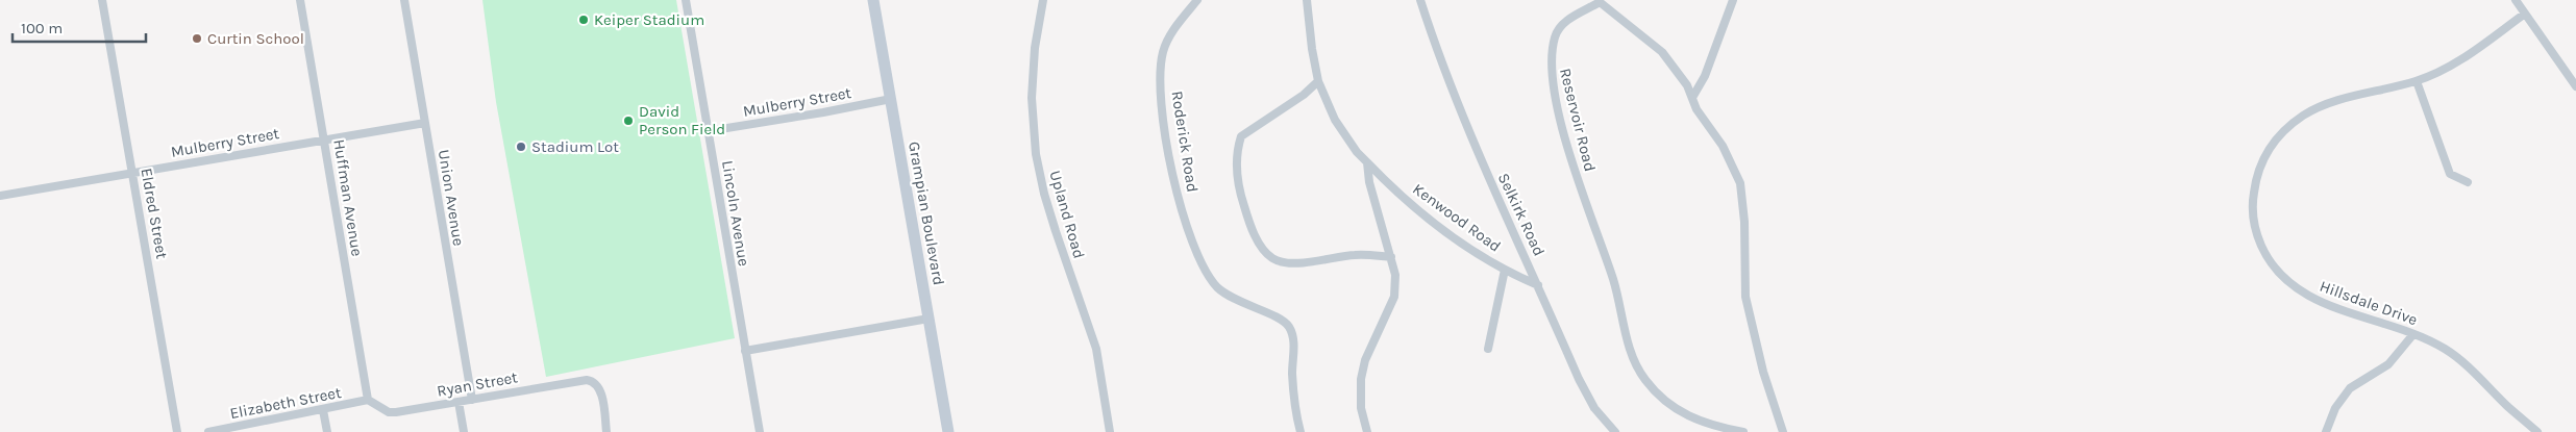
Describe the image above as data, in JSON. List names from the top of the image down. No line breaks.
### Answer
{"streets":{"street":["Mulberry Street","Reservoir Road","Roderick Road","Huffman Avenue","Union Avenue","Eldred Street","Lincoln Avenue","Grampian Boulevard","Upland Road","Selkirk Road","Kenwood Road","Hillsdale Drive","Ryan Street","Elizabeth Street"]},"crossings":[["Mulberry Street","Huffman Avenue"],["Mulberry Street","Union Avenue"],["Mulberry Street","Eldred Street"],["Mulberry Street","Lincoln Avenue"],["Mulberry Street","Grampian Boulevard"],["Huffman Avenue","Ryan Street"],["Huffman Avenue","Elizabeth Street"],["Union Avenue","Ryan Street"],["Selkirk Road","Kenwood Road"],["Ryan Street","Elizabeth Street"]],"places":["Keiper Stadium","Curtin School","David Person Field","Stadium Lot"],"scale_bar":"100 m"}
